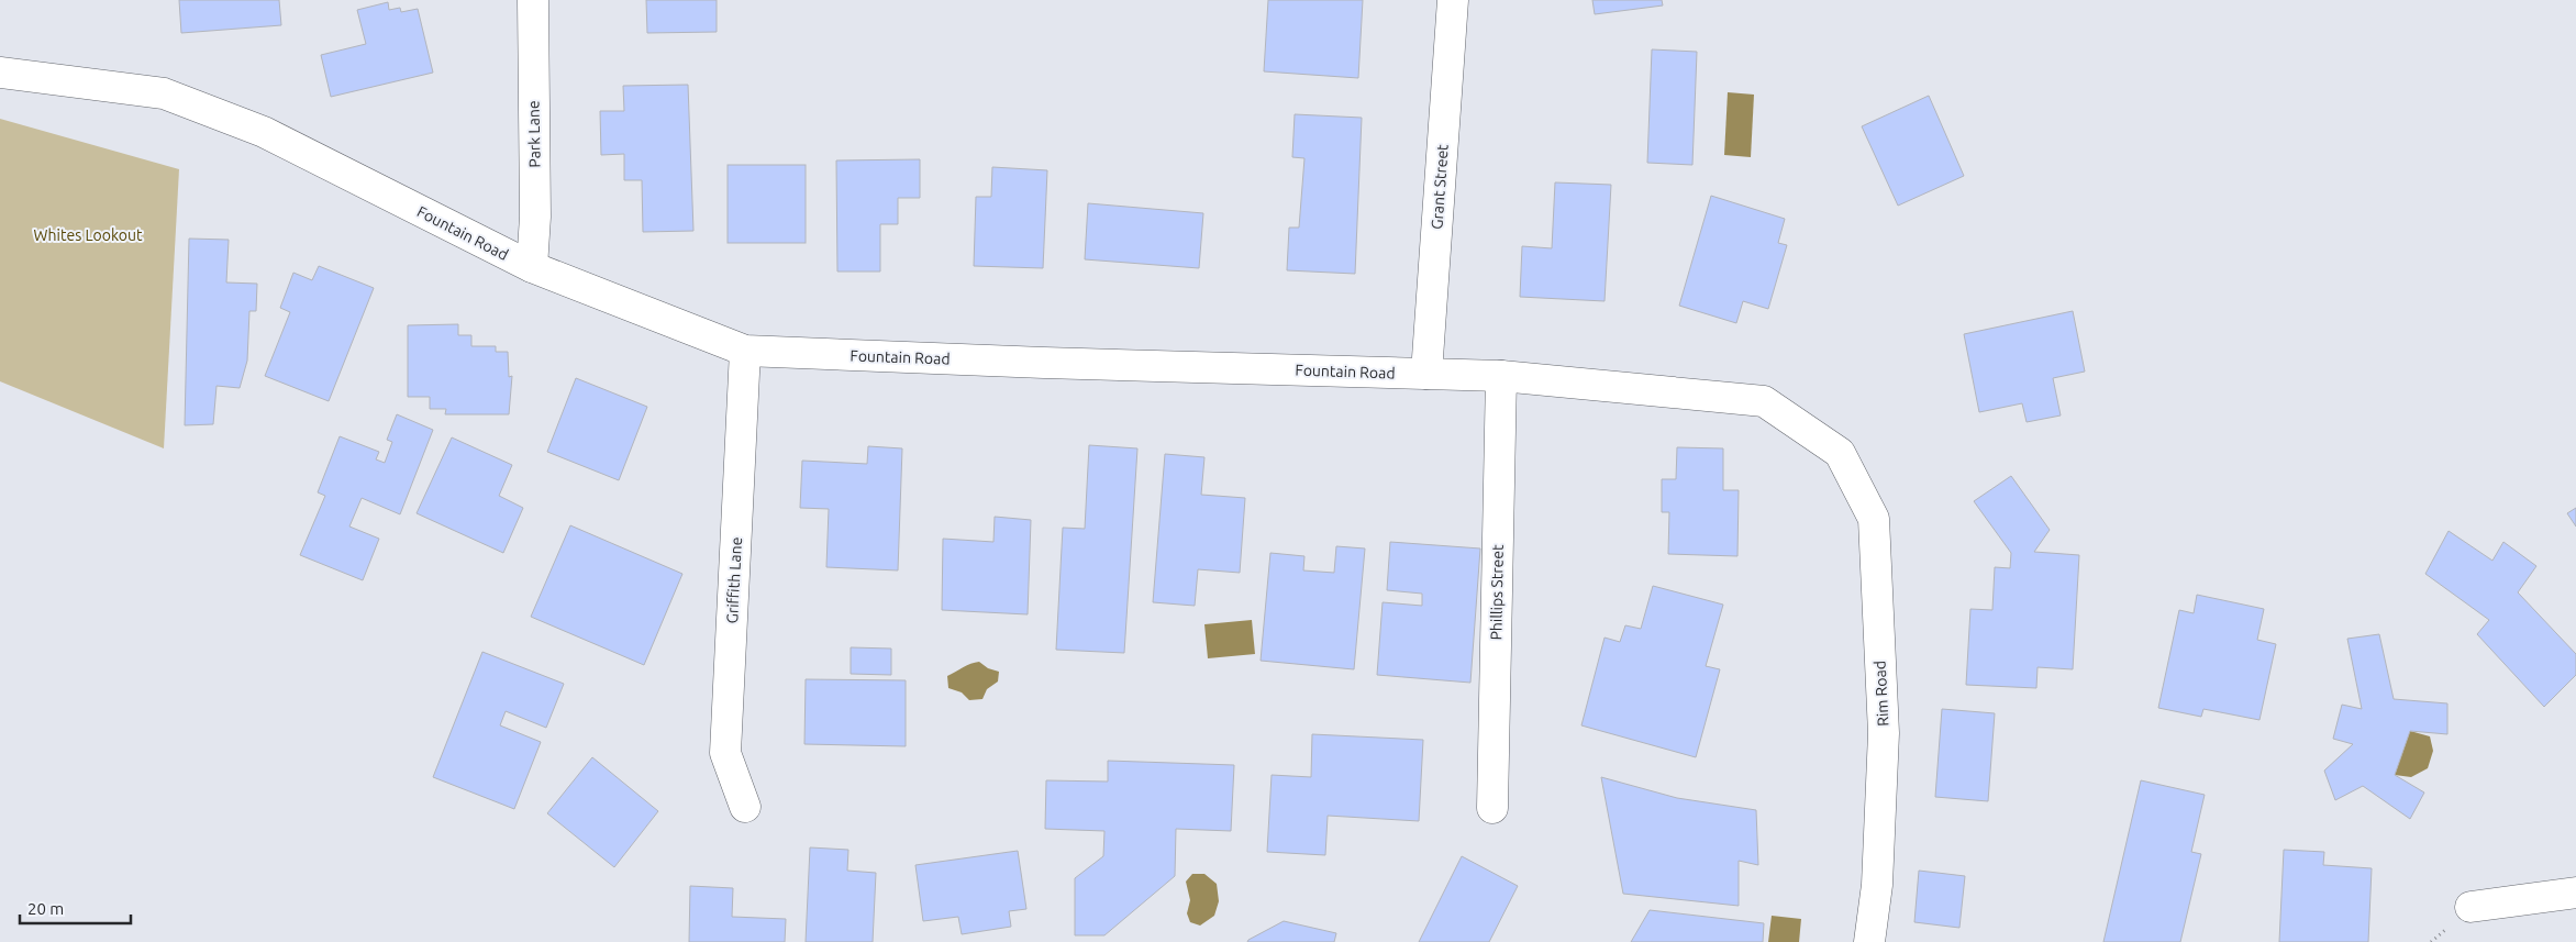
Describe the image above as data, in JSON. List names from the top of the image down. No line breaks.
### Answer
{"streets":{"street":["Park Lane","Grant Street","Fountain Road","Griffith Lane","Phillips Street","Rim Road"]},"crossings":[["Park Lane","Fountain Road"],["Grant Street","Fountain Road"],["Fountain Road","Griffith Lane"],["Fountain Road","Phillips Street"],["Fountain Road","Rim Road"]],"parks":["Whites Lookout"],"scale_bar":"20 m"}
